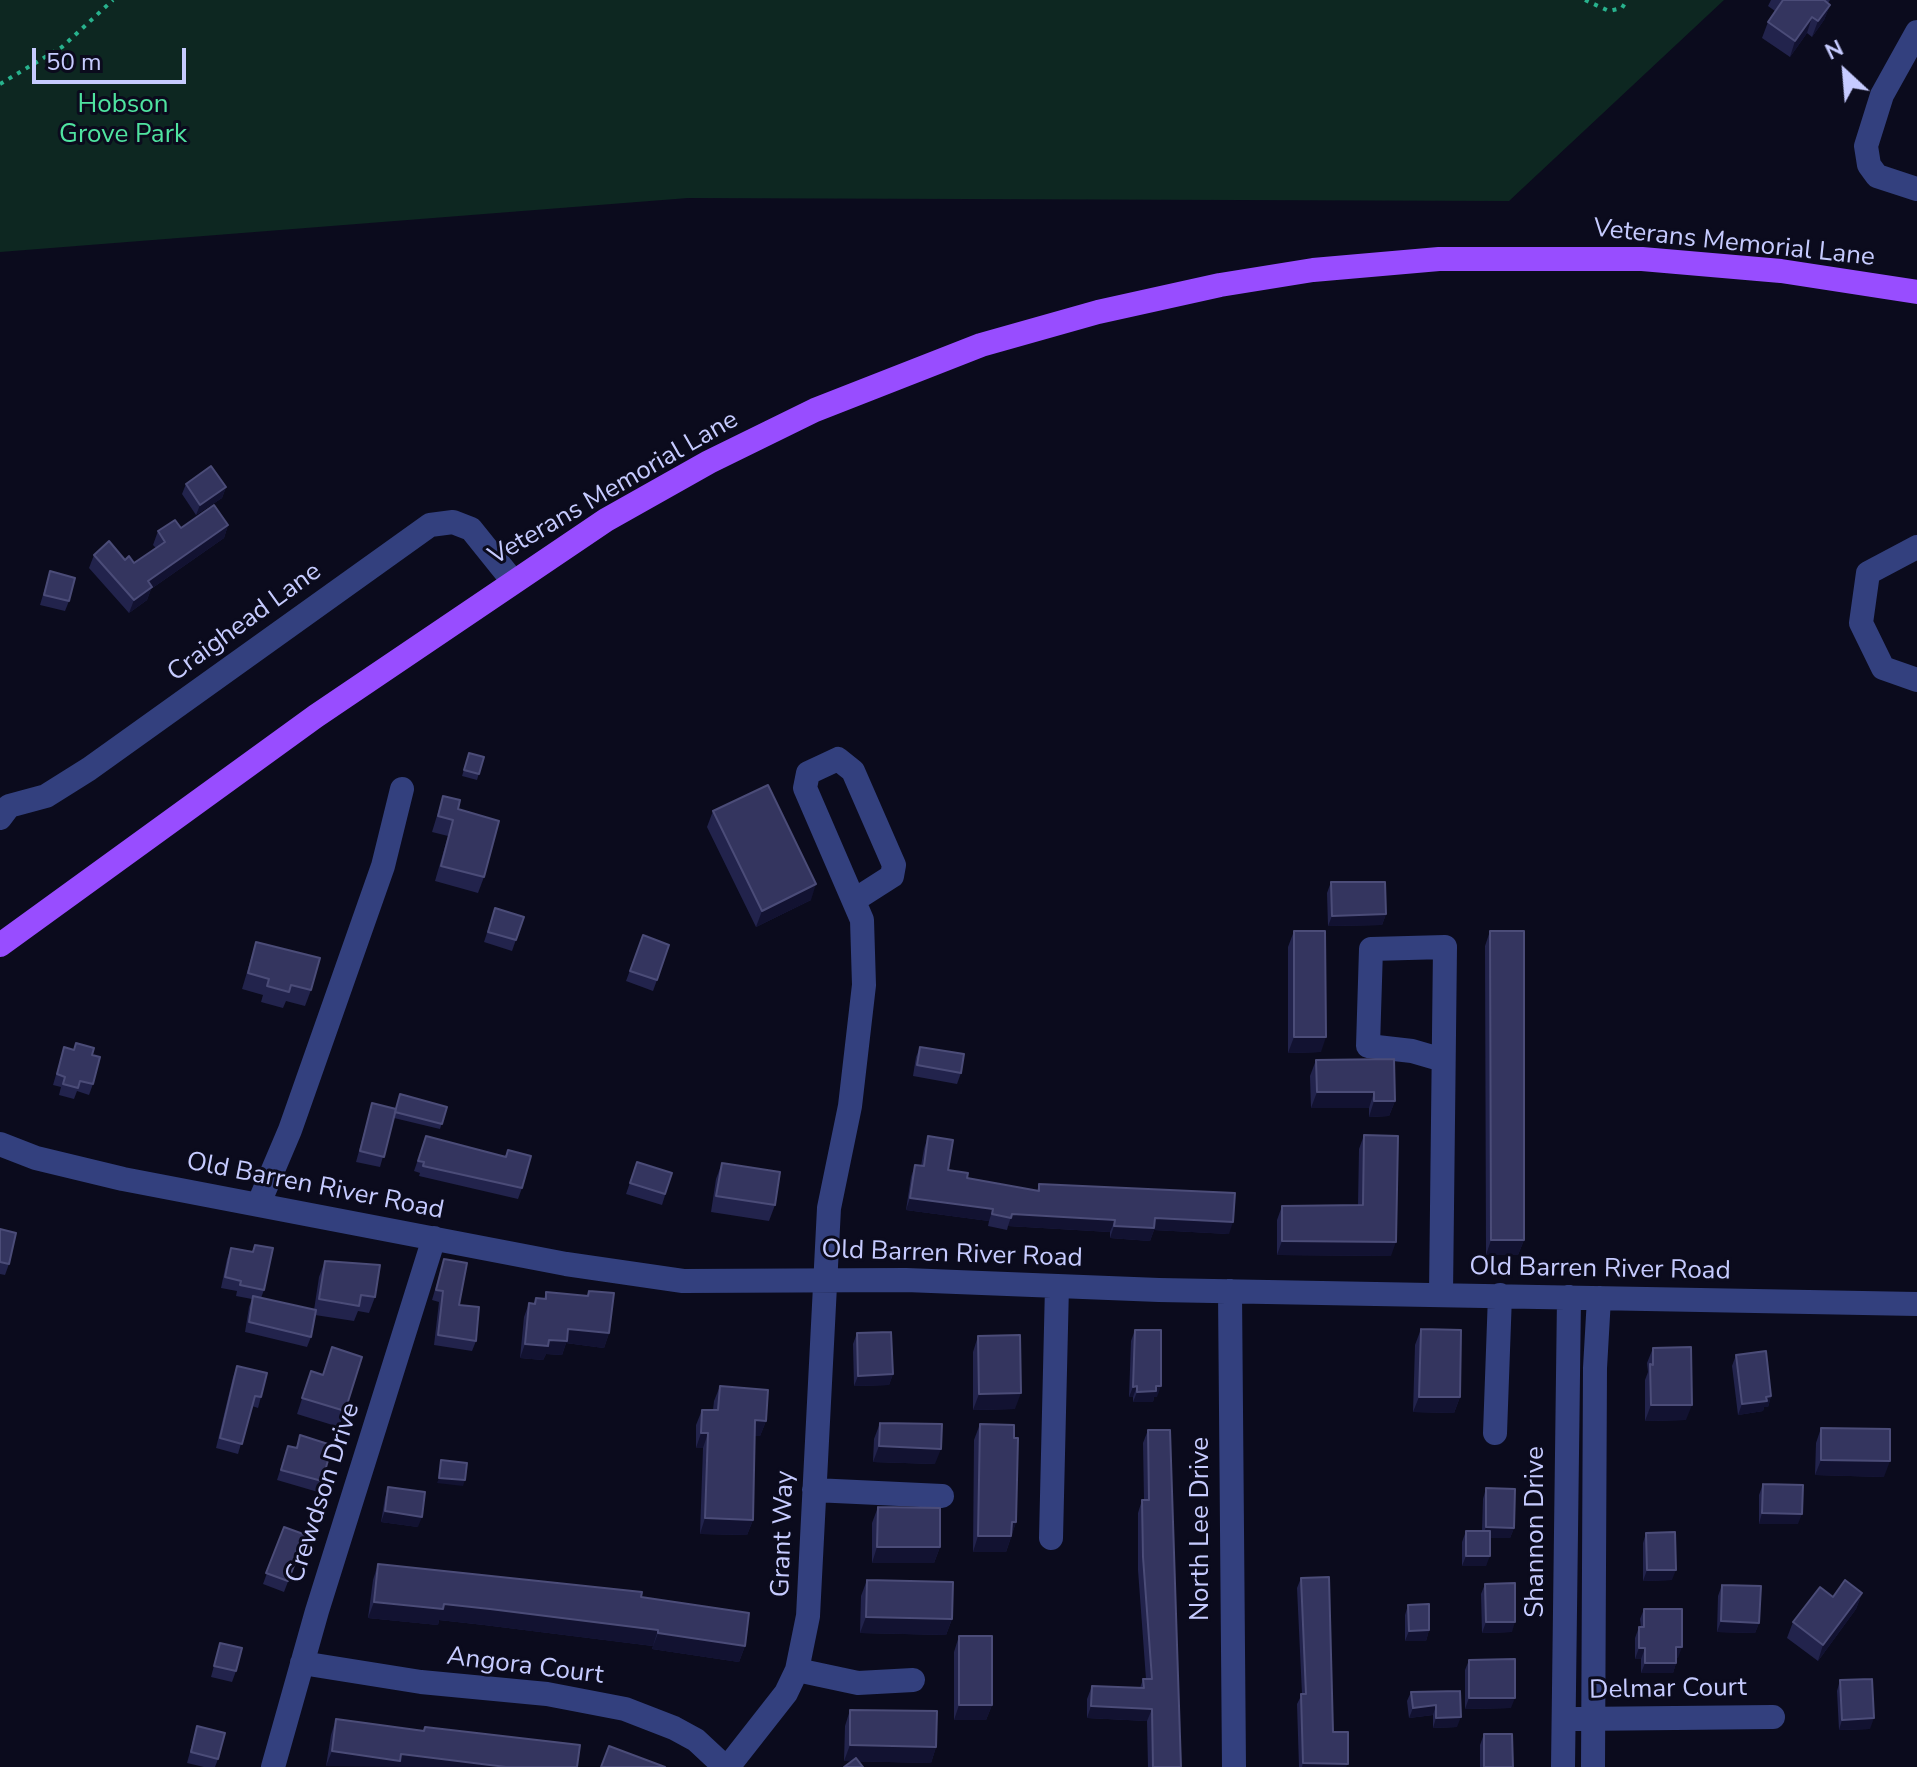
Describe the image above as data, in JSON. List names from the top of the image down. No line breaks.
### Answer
{"streets":{"main road":["Veterans Memorial Lane"],"street":["Craighead Lane","Old Barren River Road","Crewdson Drive","North Lee Drive","Shannon Drive","Grant Way","Angora Court","Delmar Court"]},"crossings":[["Veterans Memorial Lane","Craighead Lane"],["Old Barren River Road","Crewdson Drive"],["Old Barren River Road","North Lee Drive"],["Old Barren River Road","Shannon Drive"],["Old Barren River Road","Grant Way"],["Crewdson Drive","Angora Court"],["Shannon Drive","Delmar Court"],["Grant Way","Angora Court"]],"parks":["Hobson Grove Park"],"scale_bar":"50 m","north":"top left"}
